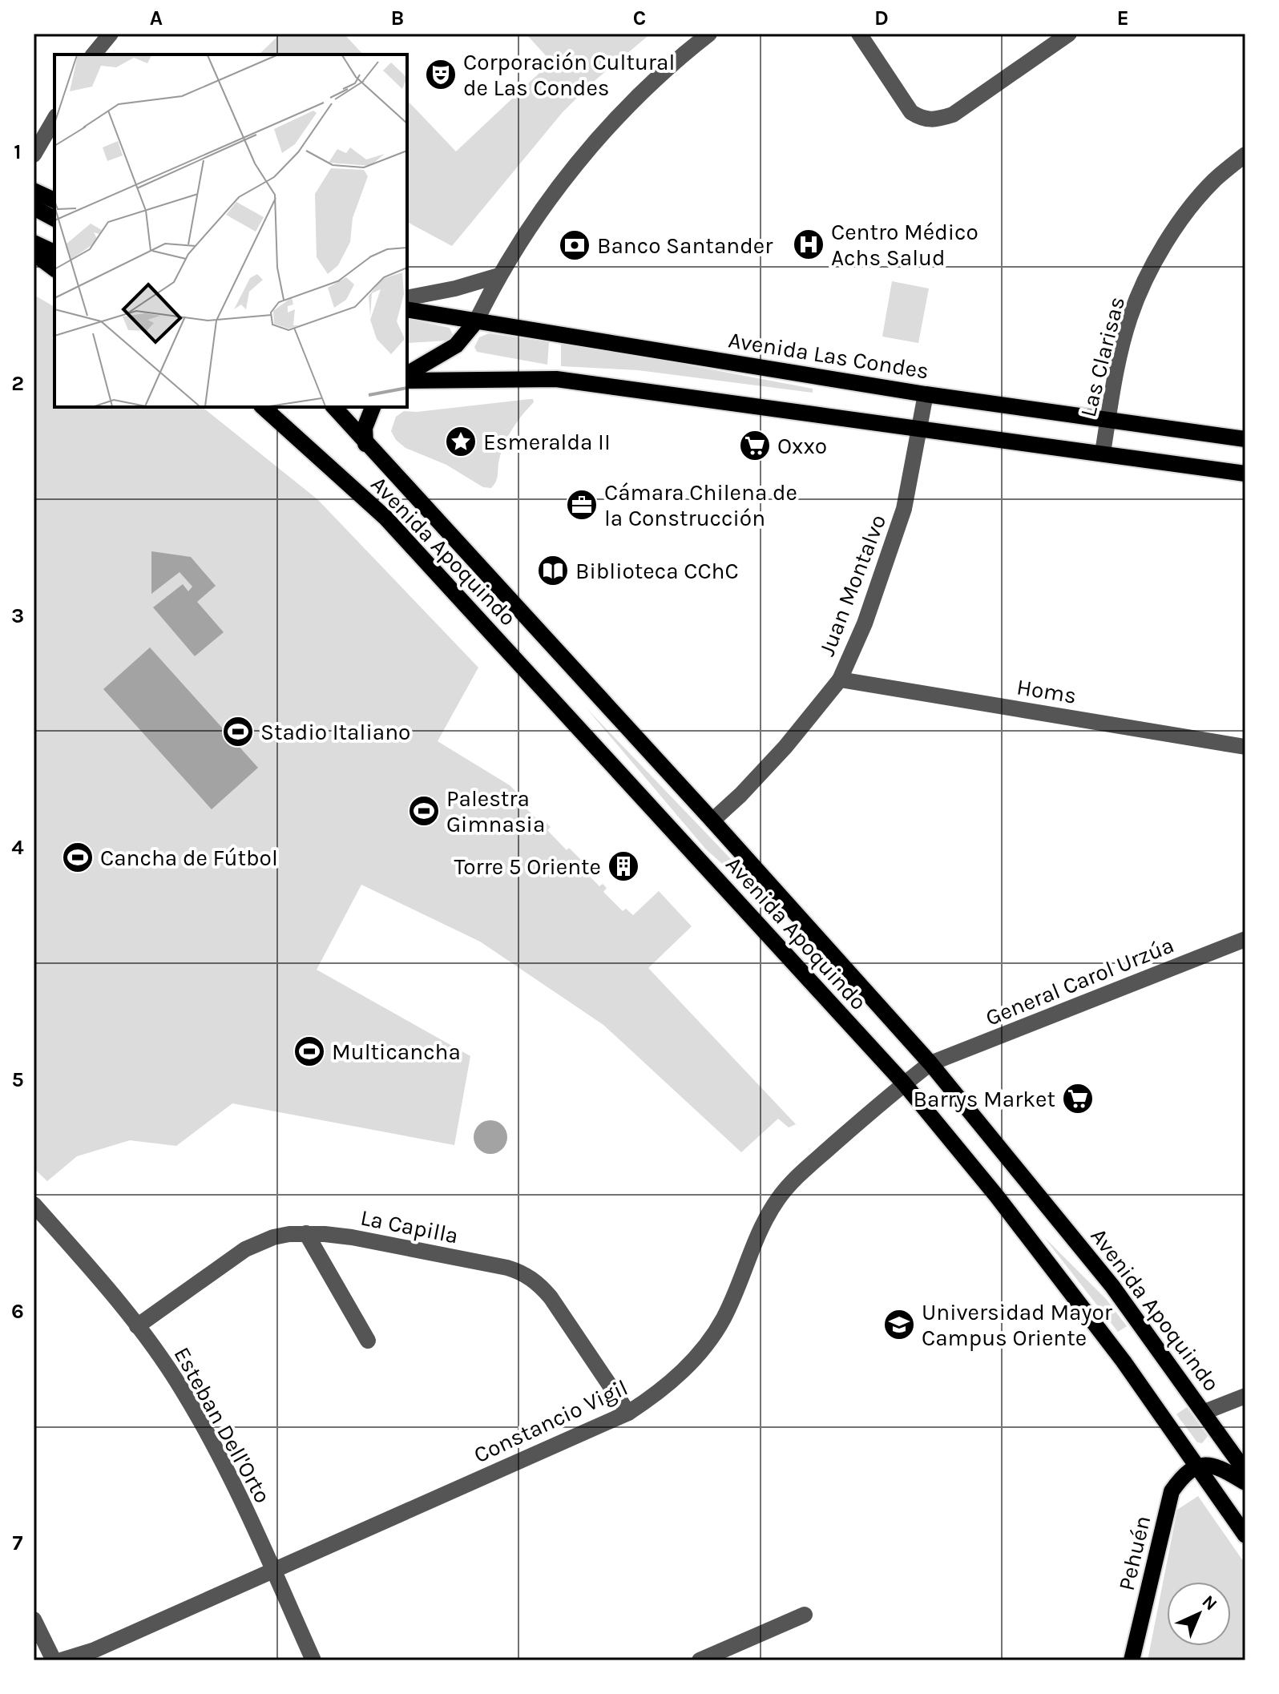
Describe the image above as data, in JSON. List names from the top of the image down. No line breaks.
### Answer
{"streets":{"main road":["Avenida Las Condes","Avenida Apoquindo","Pehuén"],"street":["Las Clarisas","Juan Montalvo","Homs","General Carol Urzúa","La Capilla","Constancio Vigil","Esteban Dell'Orto"]},"crossings":[["Avenida Las Condes","Las Clarisas"],["Avenida Las Condes","Juan Montalvo"],["Avenida Apoquindo","Juan Montalvo"],["Avenida Apoquindo","General Carol Urzúa"],["Avenida Apoquindo","Constancio Vigil"],["Avenida Apoquindo","Pehuén"],["Juan Montalvo","Homs"],["General Carol Urzúa","Constancio Vigil"],["La Capilla","Constancio Vigil"],["La Capilla","Esteban Dell'Orto"],["Constancio Vigil","Esteban Dell'Orto"]],"places":{"theatre":["Corporación Cultural de Las Condes"],"hospital":["Centro Médico Achs Salud"],"bank":["Banco Santander"],"place":["Esmeralda II"],"supermarket":["Oxxo","Barrys Market"],"office":["Cámara Chilena de la Construcción"],"library":["Biblioteca CChC"],"sports":["Stadio Italiano","Palestra Gimnasia","Cancha de Fútbol","Multicancha"],"building":["Torre 5 Oriente"],"school or university":["Universidad Mayor Campus Oriente"]},"north":"top right","grid":{"columns":["A","B","C","D","E"],"rows":["1","2","3","4","5","6","7"]}}
